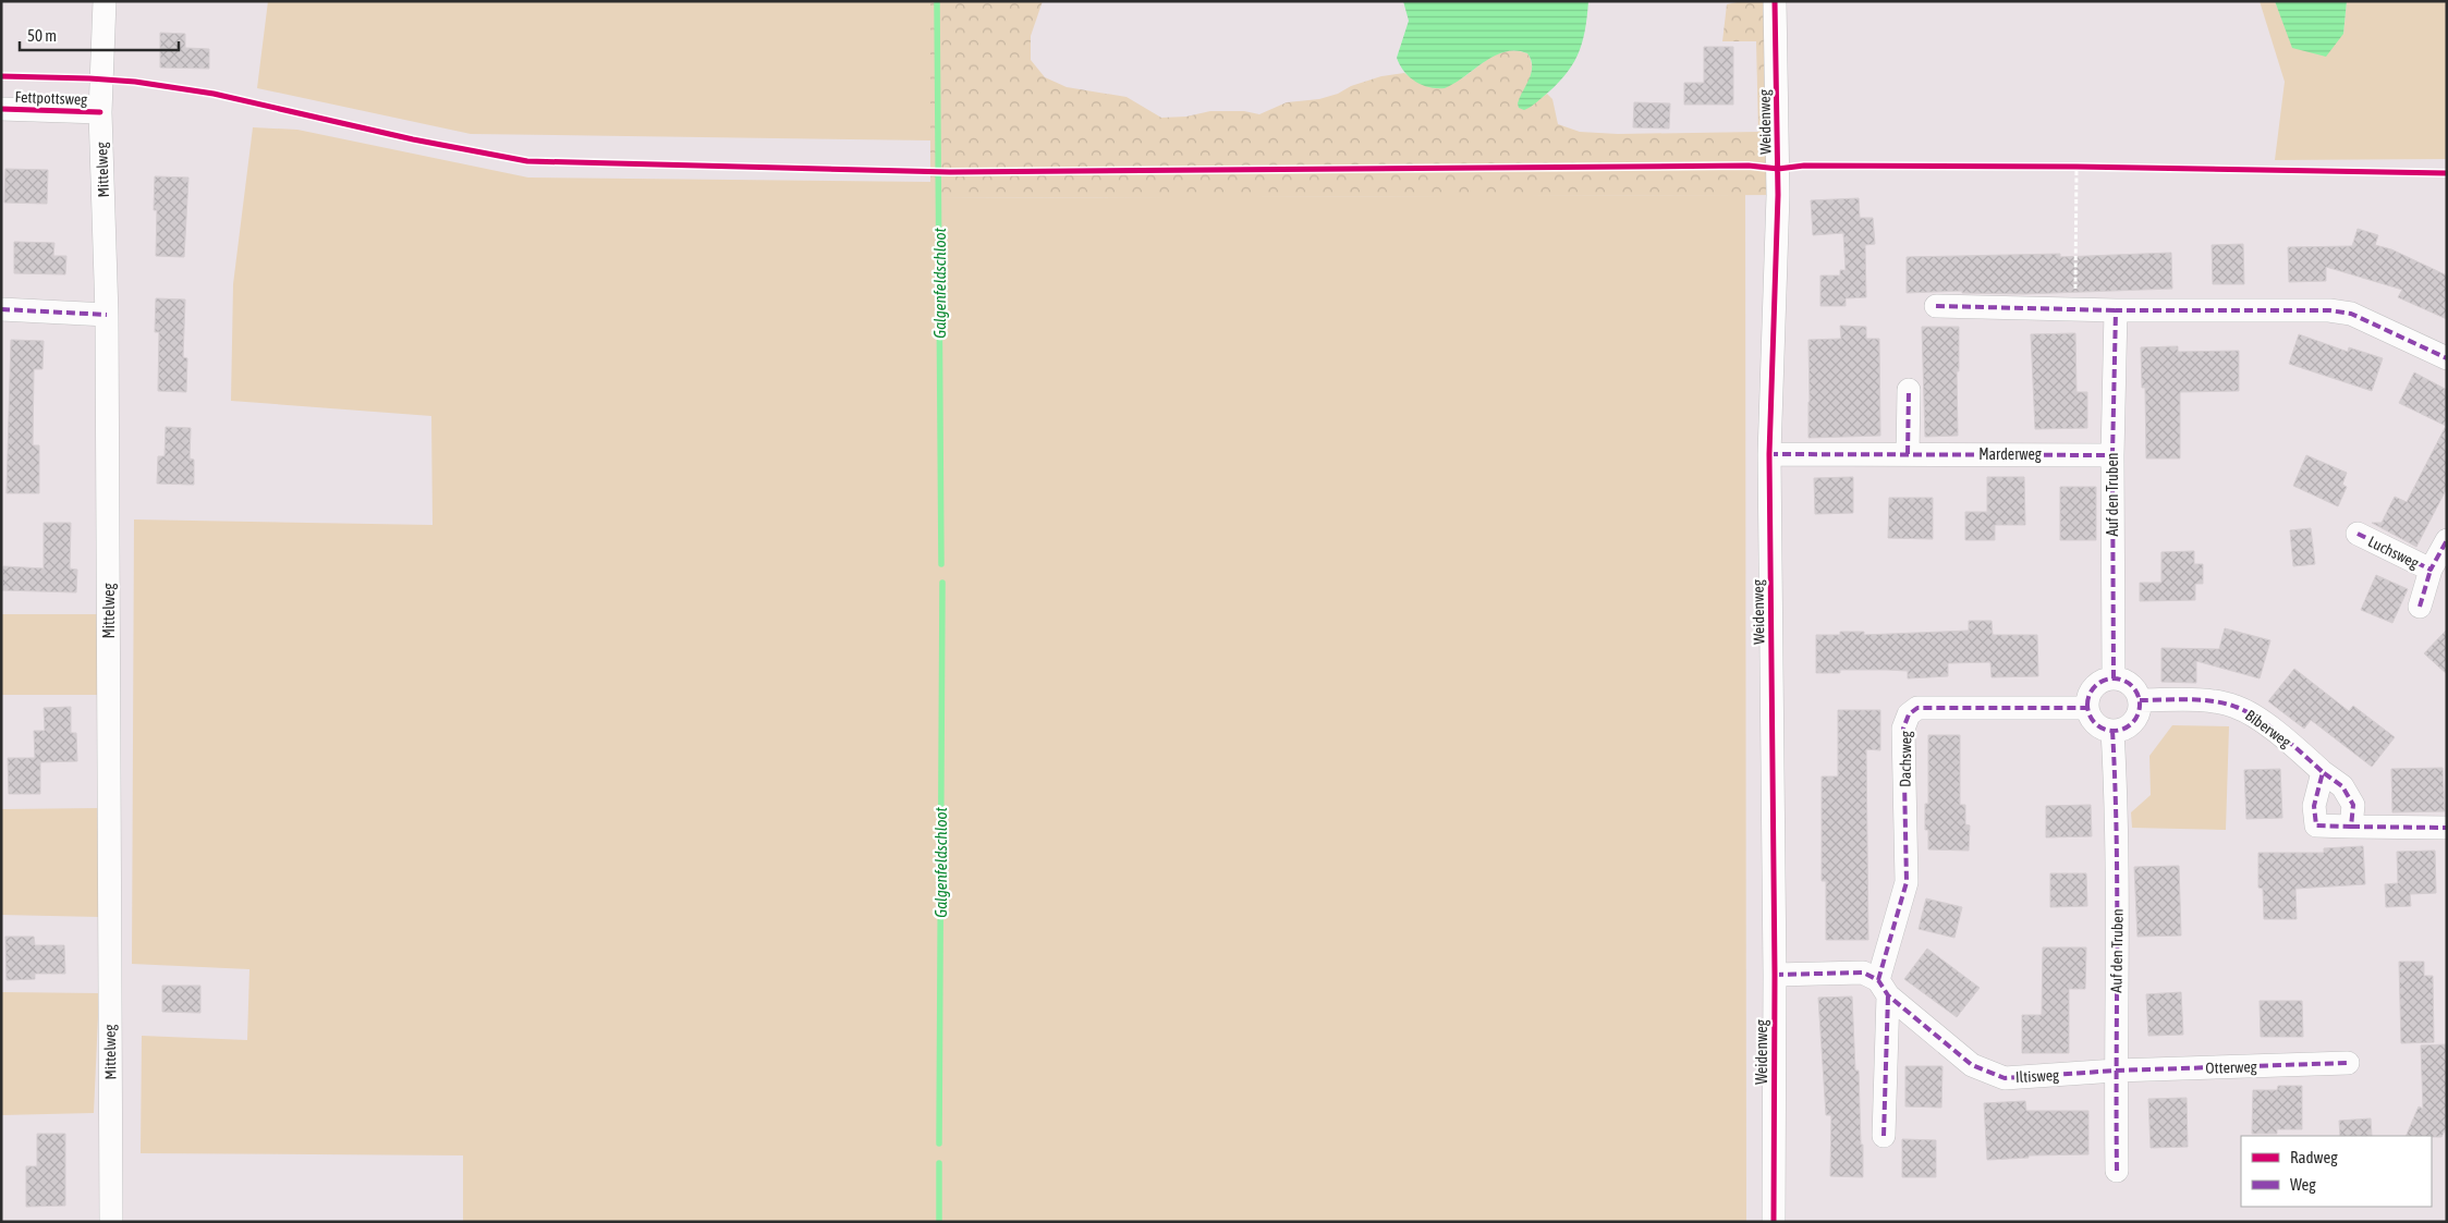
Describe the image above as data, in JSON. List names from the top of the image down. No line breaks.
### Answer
{"streets":{"street":["Fettpottsweg","Weidenweg","Mittelweg","Marderweg","Auf den Truben","Luchsweg","Biberweg","Dachsweg","Otterweg","Iltisweg"]},"crossings":[["Fettpottsweg","Mittelweg"],["Weidenweg","Marderweg"],["Weidenweg","Iltisweg"],["Marderweg","Auf den Truben"],["Auf den Truben","Biberweg"],["Auf den Truben","Dachsweg"],["Auf den Truben","Otterweg"],["Auf den Truben","Iltisweg"],["Biberweg","Dachsweg"],["Dachsweg","Iltisweg"],["Otterweg","Iltisweg"]],"water":["Galgenfeldschloot"],"legend":["Radweg","Weg"],"scale_bar":"50 m"}
